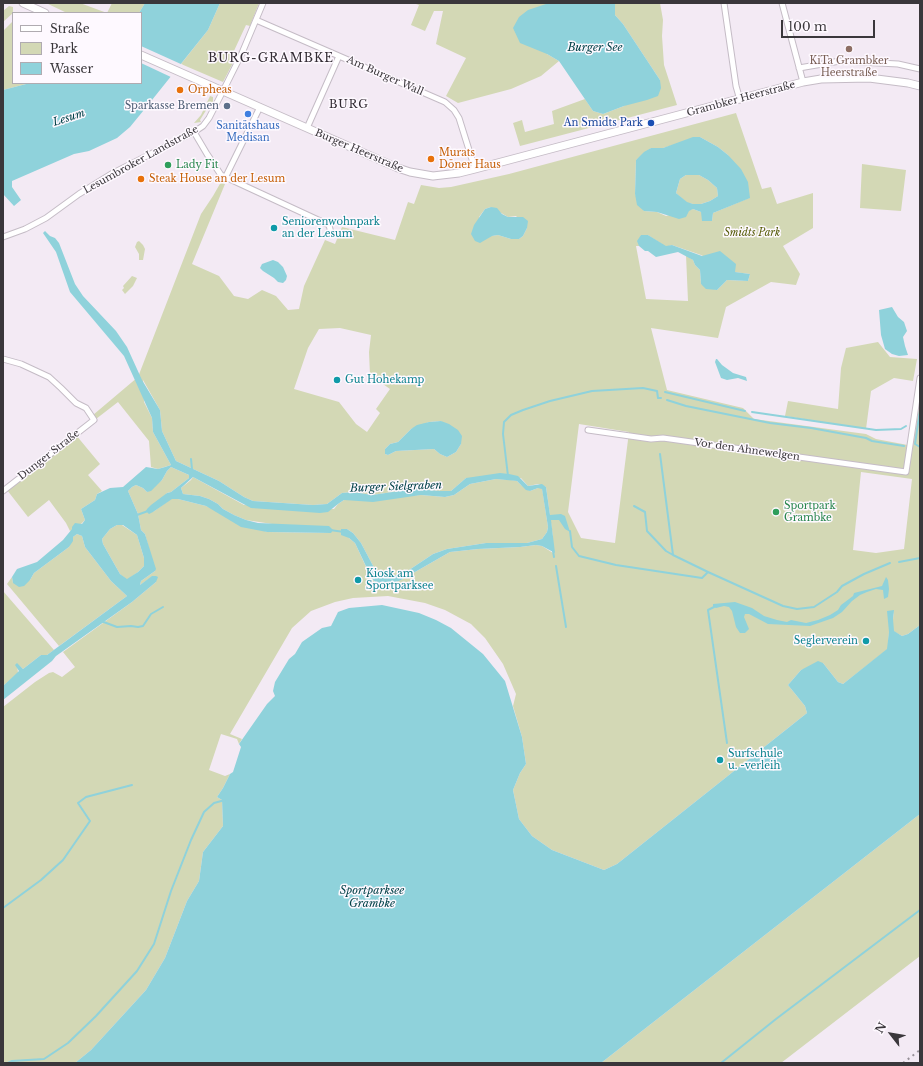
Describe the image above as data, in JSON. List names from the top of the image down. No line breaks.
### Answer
{"streets":{"main road":["Grambker Heerstraße","Burger Heerstraße"],"street":["Am Burger Wall","Lesumbroker Landstraße","Vor den Ahnewelgen","Dunger Straße"]},"crossings":[["Am Burger Wall","Burger Heerstraße"],["Am Burger Wall","Lesumbroker Landstraße"],["Grambker Heerstraße","Burger Heerstraße"],["Burger Heerstraße","Lesumbroker Landstraße"]],"districts":["BURG-GRAMBKE","BURG"],"water":["Burger See","Lesum","Burger Sielgraben","Sportparksee Grambke"],"parks":["Smidts Park"],"places":["KiTa Grambker Heerstraße","Orpheas","Sparkasse Bremen","Sanitätshaus Medisan","An Smidts Park","Murats Döner Haus","Lady Fit","Steak House an der Lesum","Seniorenwohnpark an der Lesum","Gut Hohekamp","Sportpark Grambke","Kiosk am Sportparksee","Seglerverein","Surfschule u. -verleih"],"legend":["Straße","Park","Wasser"],"scale_bar":"100 m","north":"top left"}
